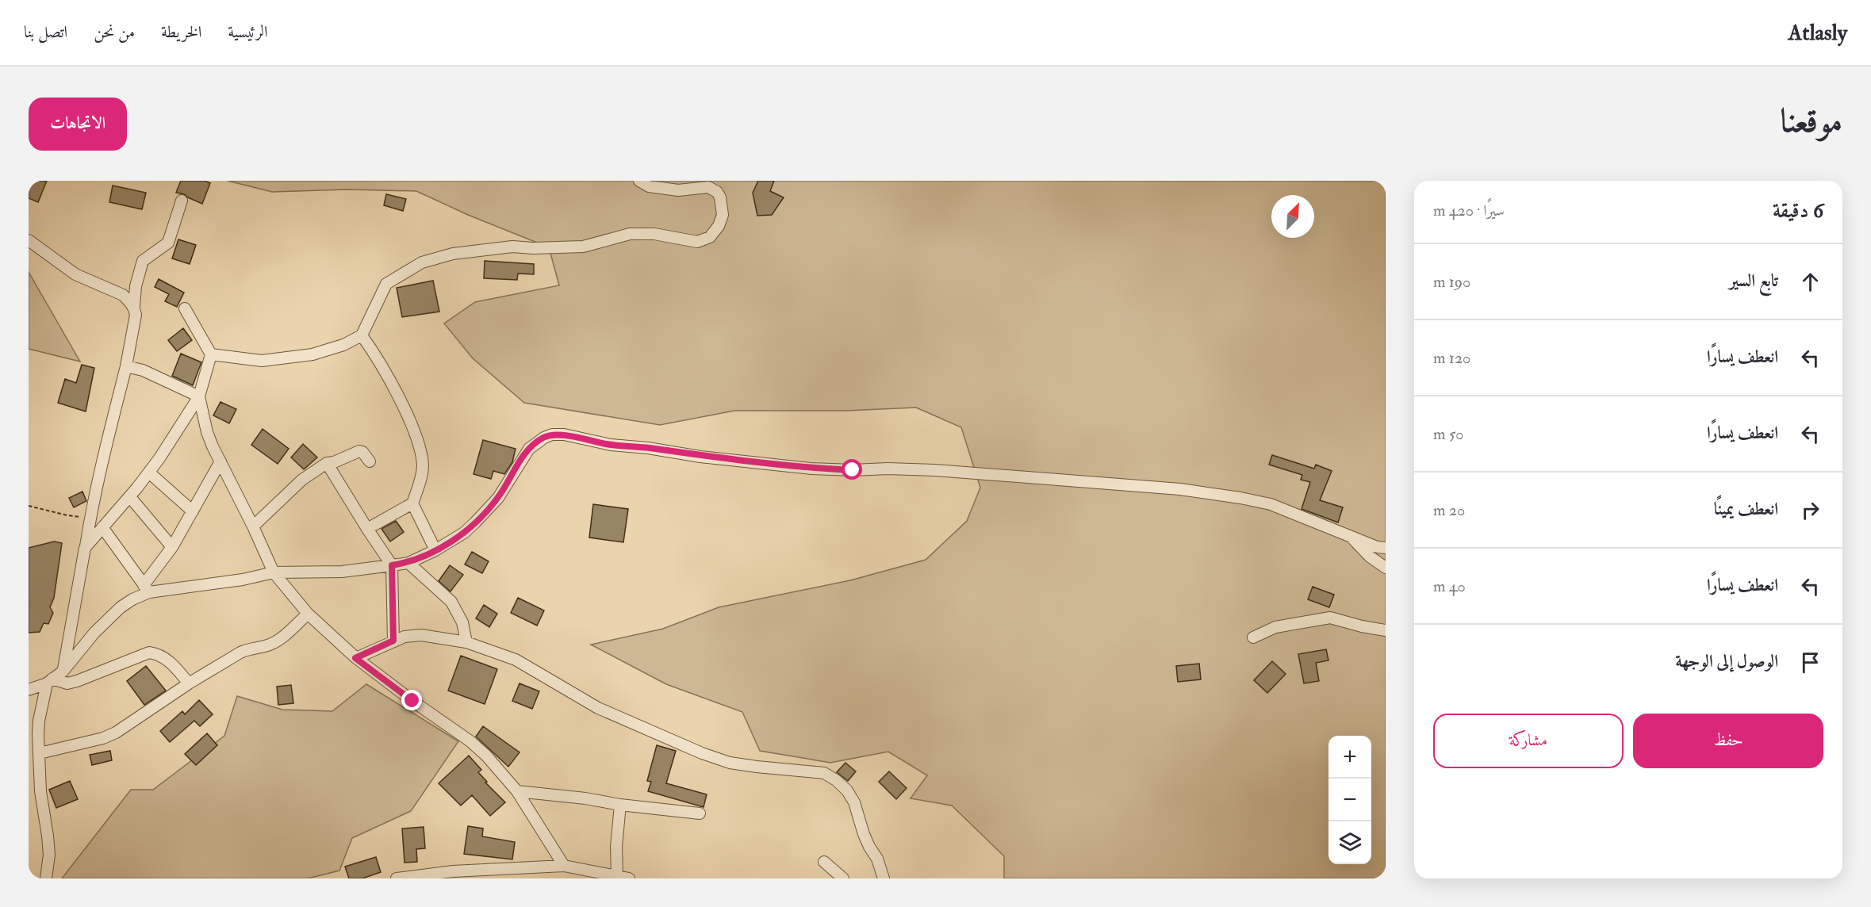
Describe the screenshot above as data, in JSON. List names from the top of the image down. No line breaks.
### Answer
{"north":"top right","page":{"header":"Atlasly","nav":["الرئيسية","الخريطة","من نحن","اتصل بنا"],"title":"موقعنا","buttons":["الاتجاهات",["حفظ","مشاركة"]],"heading":["6 دقيقة","سيرًا · 420 m"],"list":[["تابع السير","190 m"],["انعطف يسارًا","120 m"],["انعطف يسارًا","50 m"],["انعطف يمينًا","20 m"],["انعطف يسارًا","40 m"],"الوصول إلى الوجهة"],"map_buttons":["+","−"]}}
